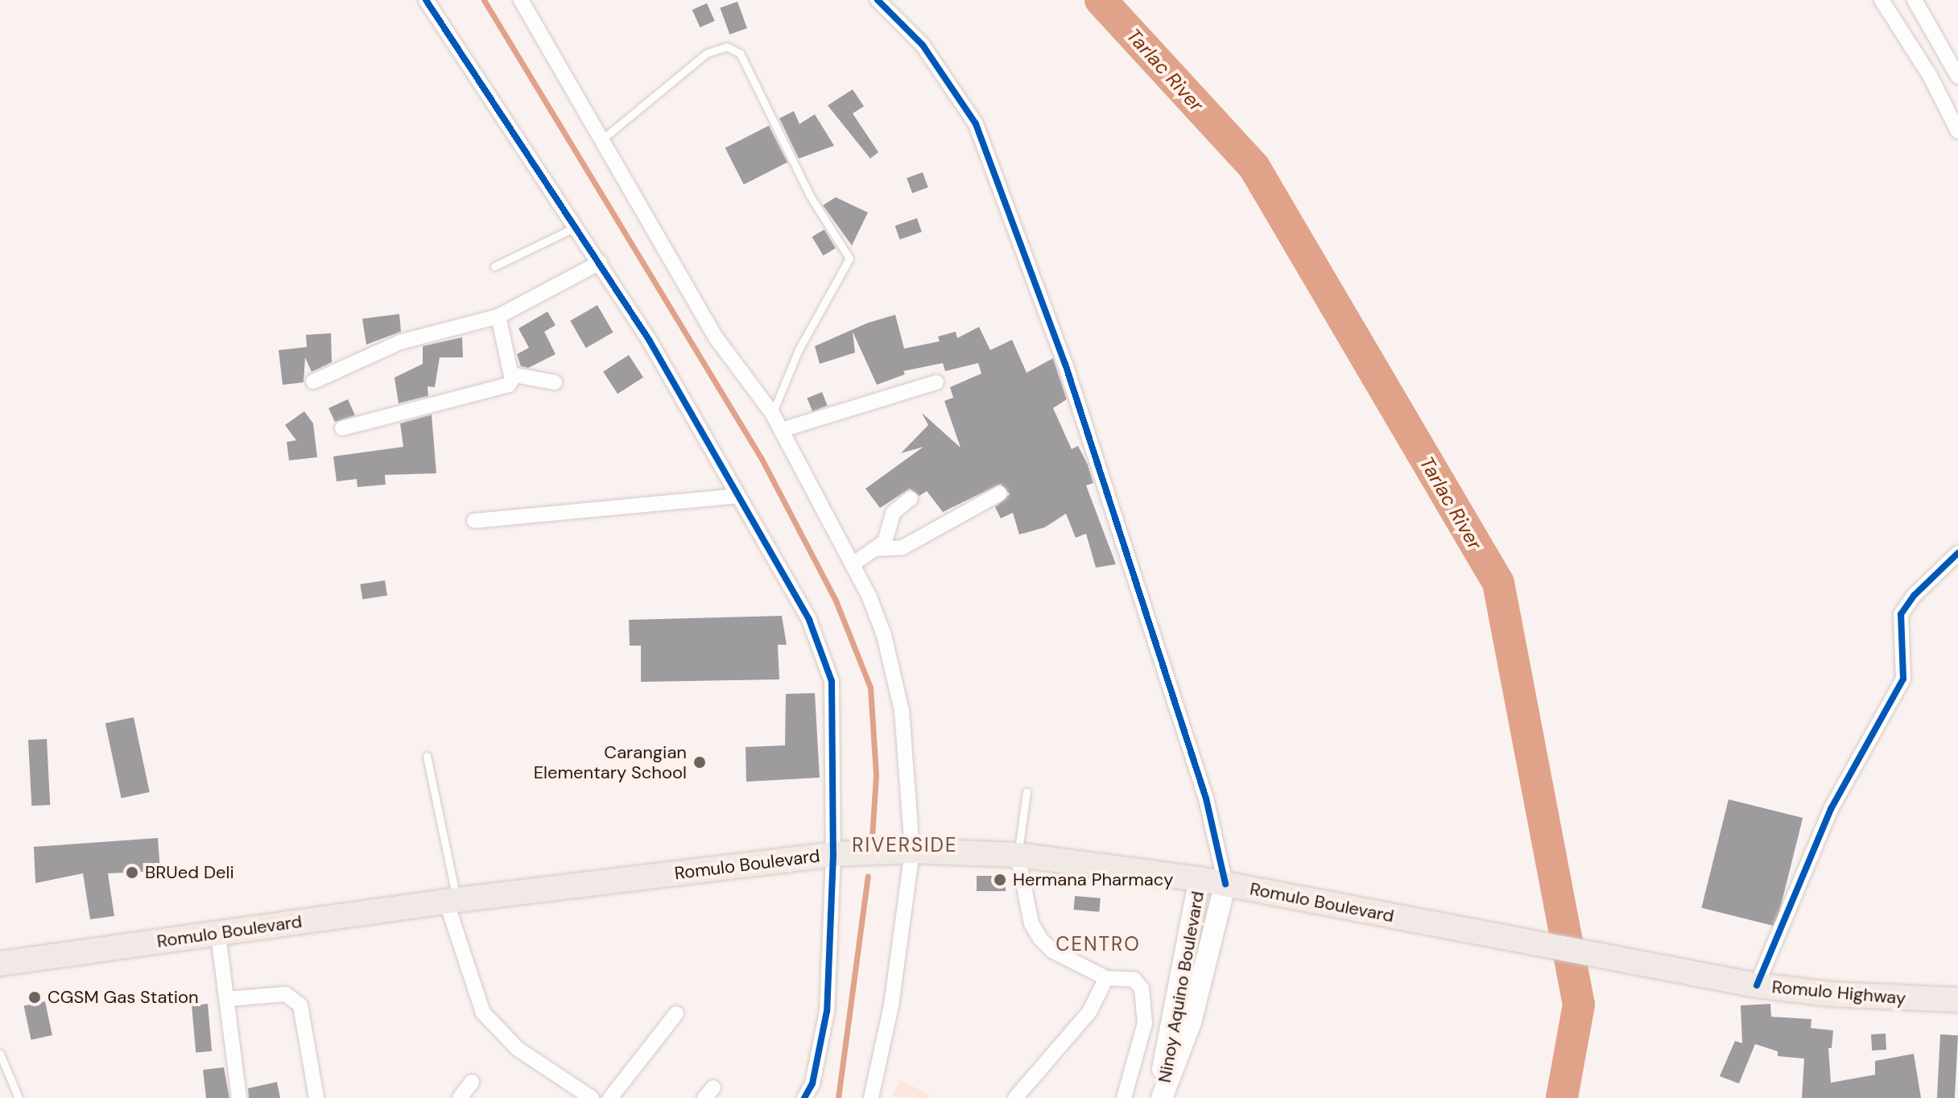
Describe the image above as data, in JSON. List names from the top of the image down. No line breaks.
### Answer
{"streets":{"highway":["Romulo Boulevard","Romulo Highway"],"main road":["Ninoy Aquino Boulevard"]},"crossings":[["Romulo Boulevard","Ninoy Aquino Boulevard"],["Romulo Boulevard","Romulo Highway"]],"districts":["RIVERSIDE","CENTRO"],"water":["Tarlac River"],"places":["Carangian Elementary School","BRUed Deli","Hermana Pharmacy","CGSM Gas Station"]}
